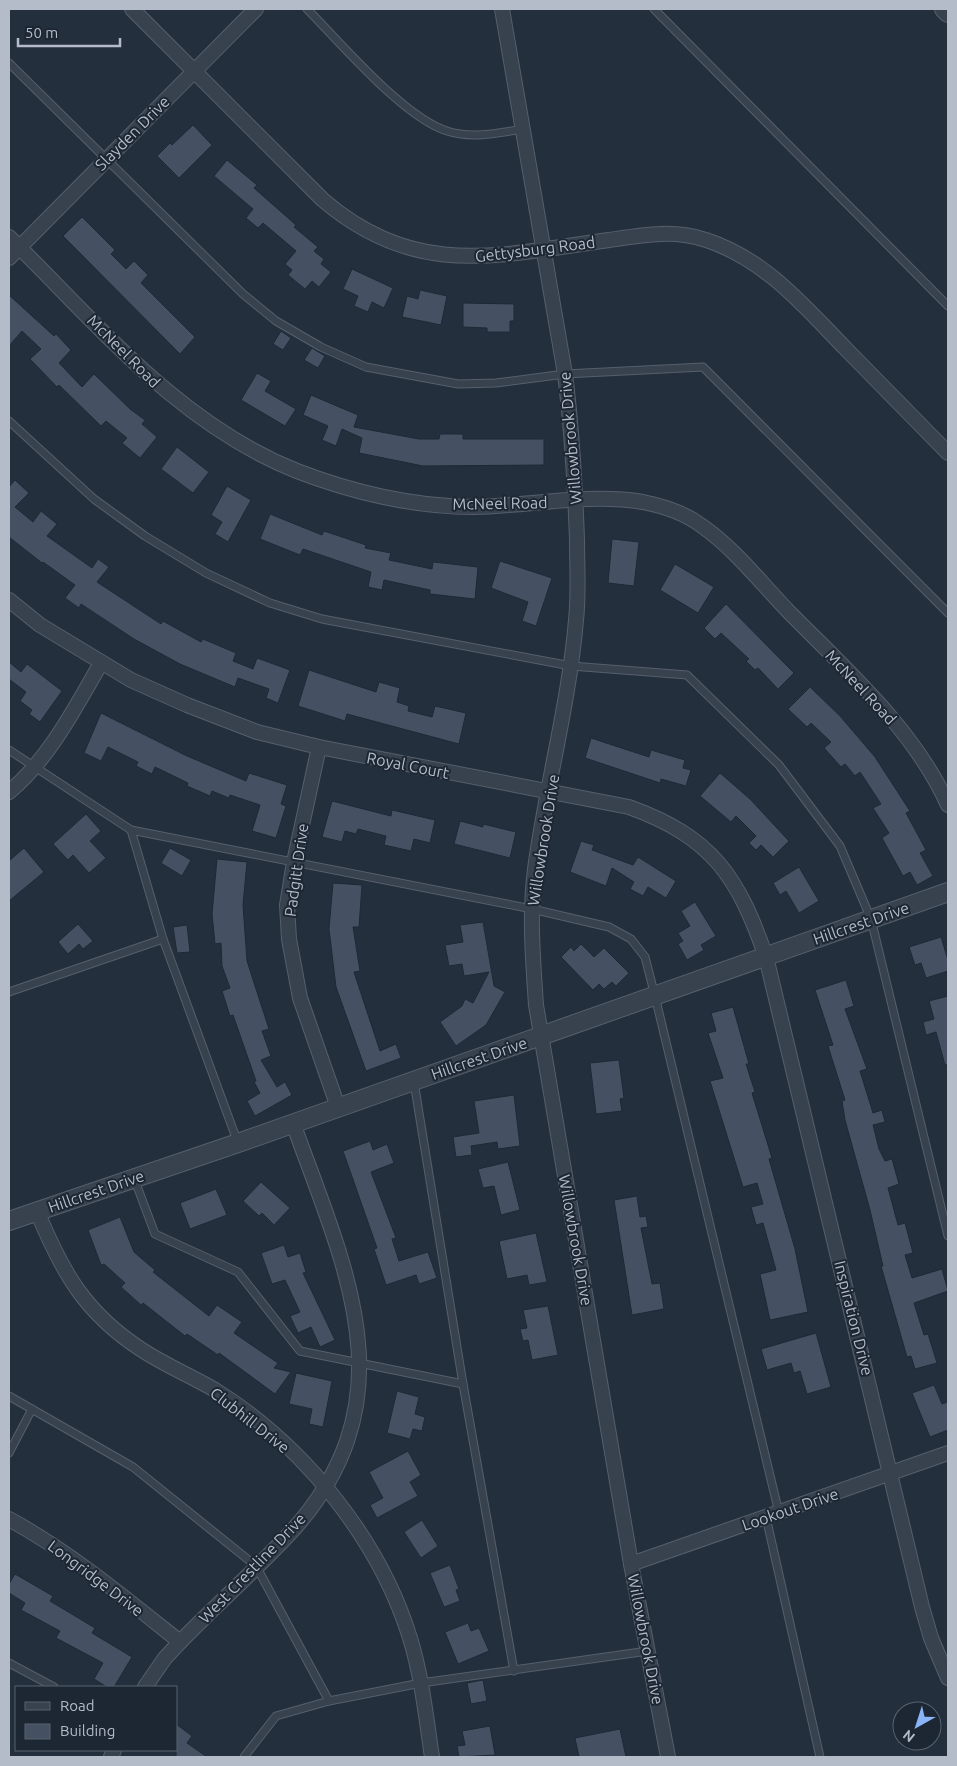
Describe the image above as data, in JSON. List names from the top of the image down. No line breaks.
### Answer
{"streets":{"street":["Slayden Drive","Gettysburg Road","McNeel Road","Willowbrook Drive","Royal Court","Padgitt Drive","Hillcrest Drive","Inspiration Drive","Clubhill Drive","Lookout Drive","West Crestline Drive","Longridge Drive"]},"crossings":[["Slayden Drive","Gettysburg Road"],["Slayden Drive","McNeel Road"],["Gettysburg Road","Willowbrook Drive"],["McNeel Road","Willowbrook Drive"],["Willowbrook Drive","Royal Court"],["Willowbrook Drive","Hillcrest Drive"],["Willowbrook Drive","Lookout Drive"],["Royal Court","Padgitt Drive"],["Royal Court","Hillcrest Drive"],["Royal Court","Inspiration Drive"],["Padgitt Drive","Hillcrest Drive"],["Hillcrest Drive","Inspiration Drive"],["Hillcrest Drive","Clubhill Drive"],["Hillcrest Drive","West Crestline Drive"],["Inspiration Drive","Lookout Drive"],["Clubhill Drive","West Crestline Drive"],["West Crestline Drive","Longridge Drive"]],"legend":["Road","Building"],"scale_bar":"50 m","north":"bottom left"}
